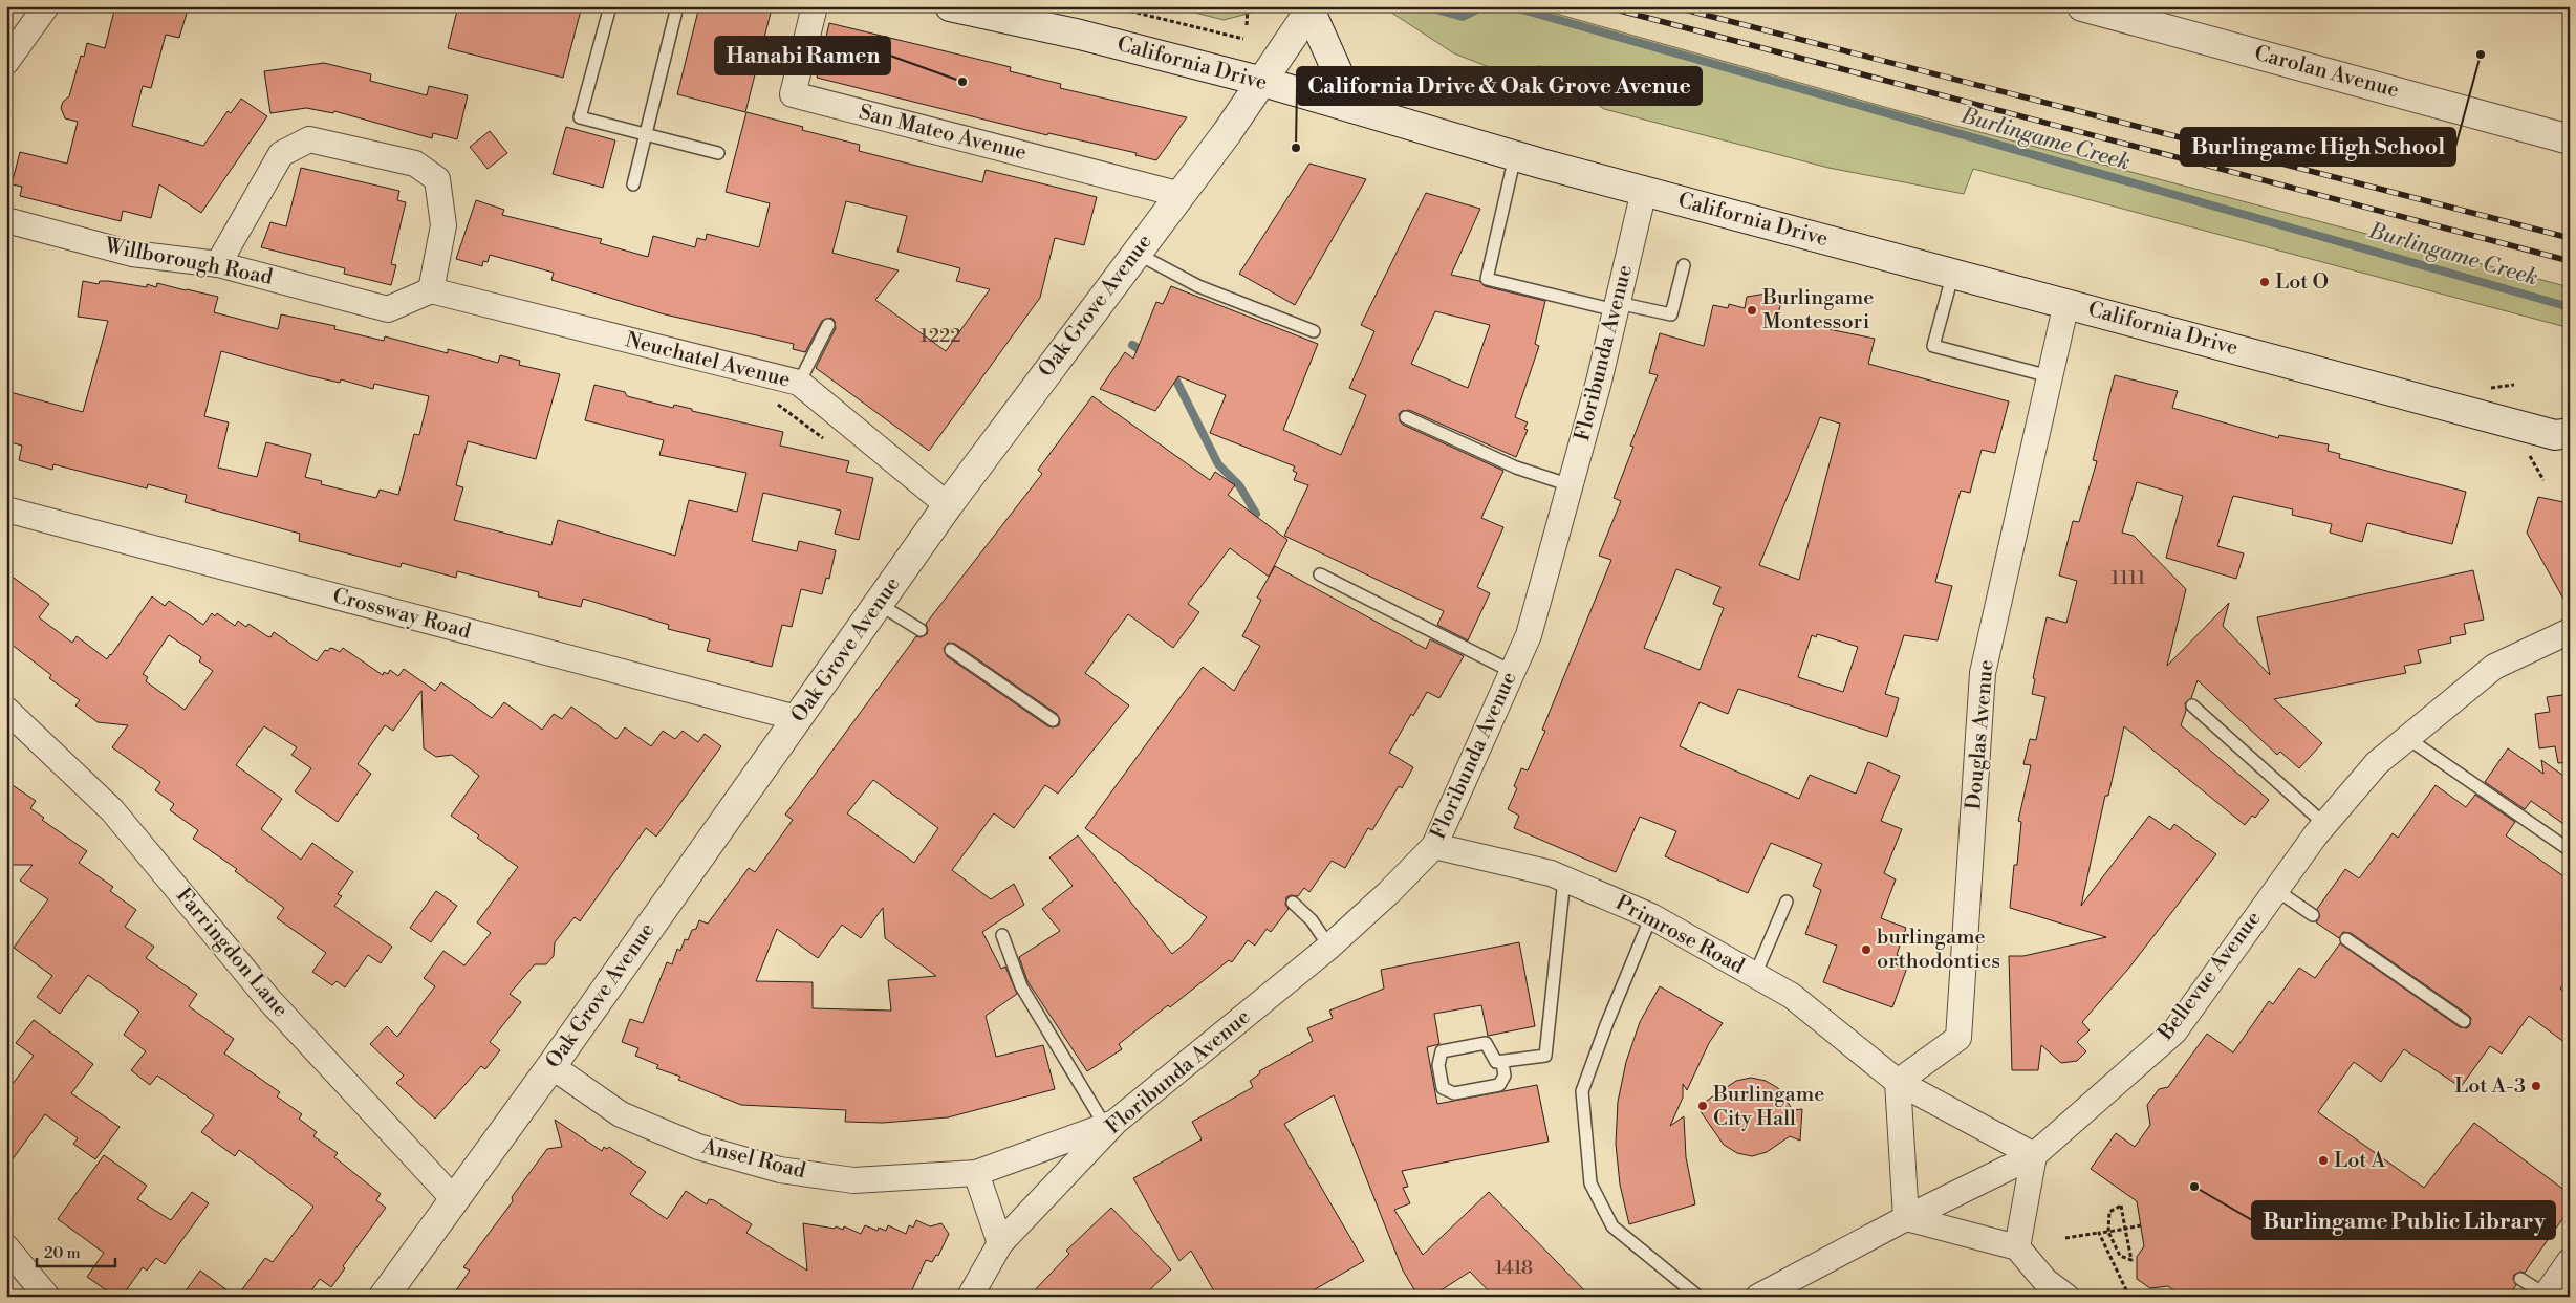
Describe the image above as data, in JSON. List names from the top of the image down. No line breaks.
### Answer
{"streets":{"street":["California Drive","Carolan Avenue","San Mateo Avenue","Willborough Road","Oak Grove Avenue","Floribunda Avenue","Neuchatel Avenue","Crossway Road","Douglas Avenue","Primrose Road","Farringdon Lane","Bellevue Avenue","Ansel Road"]},"crossings":[["California Drive","Oak Grove Avenue"],["California Drive","Floribunda Avenue"],["California Drive","Douglas Avenue"],["San Mateo Avenue","Oak Grove Avenue"],["Willborough Road","Neuchatel Avenue"],["Oak Grove Avenue","Neuchatel Avenue"],["Oak Grove Avenue","Crossway Road"],["Oak Grove Avenue","Farringdon Lane"],["Oak Grove Avenue","Ansel Road"],["Floribunda Avenue","Primrose Road"],["Floribunda Avenue","Ansel Road"],["Douglas Avenue","Primrose Road"],["Primrose Road","Bellevue Avenue"]],"water":["Burlingame Creek"],"places":["Burlingame High School","Hanabi Ramen","California Drive & Oak Grove Avenue","Lot O","Burlingame Montessori","burlingame orthodontics","Lot A-3","Burlingame City Hall","Lot A","Burlingame Public Library"],"house_numbers":["1222","1111","1418"],"scale_bar":"20 m"}
